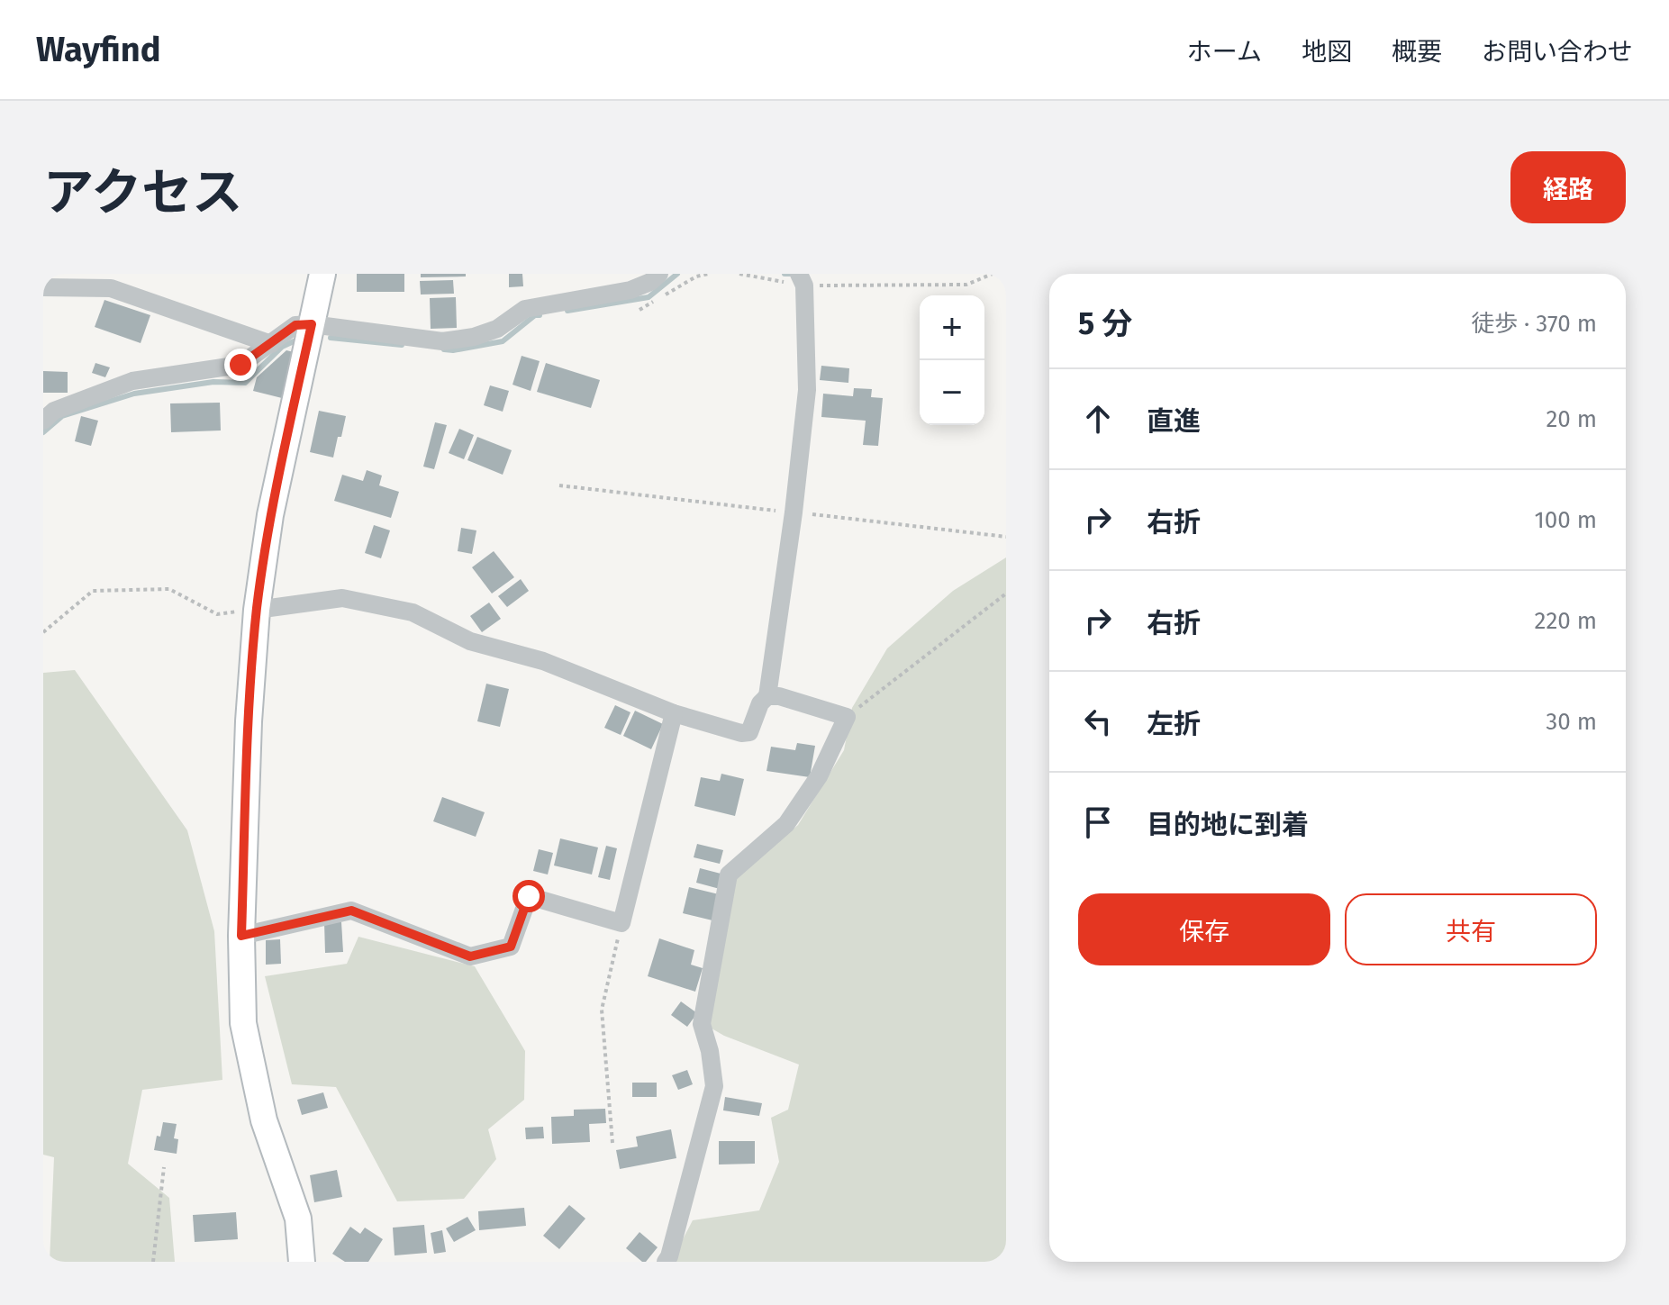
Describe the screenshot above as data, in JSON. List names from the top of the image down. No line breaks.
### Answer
{"page":{"header":"Wayfind","nav":["ホーム","地図","概要","お問い合わせ"],"title":"アクセス","buttons":["経路",["保存","共有"]],"heading":["5 分","徒歩 · 370 m"],"map_buttons":["+","−"],"list":[["直進","20 m"],["右折","100 m"],["右折","220 m"],["左折","30 m"],"目的地に到着"]}}
